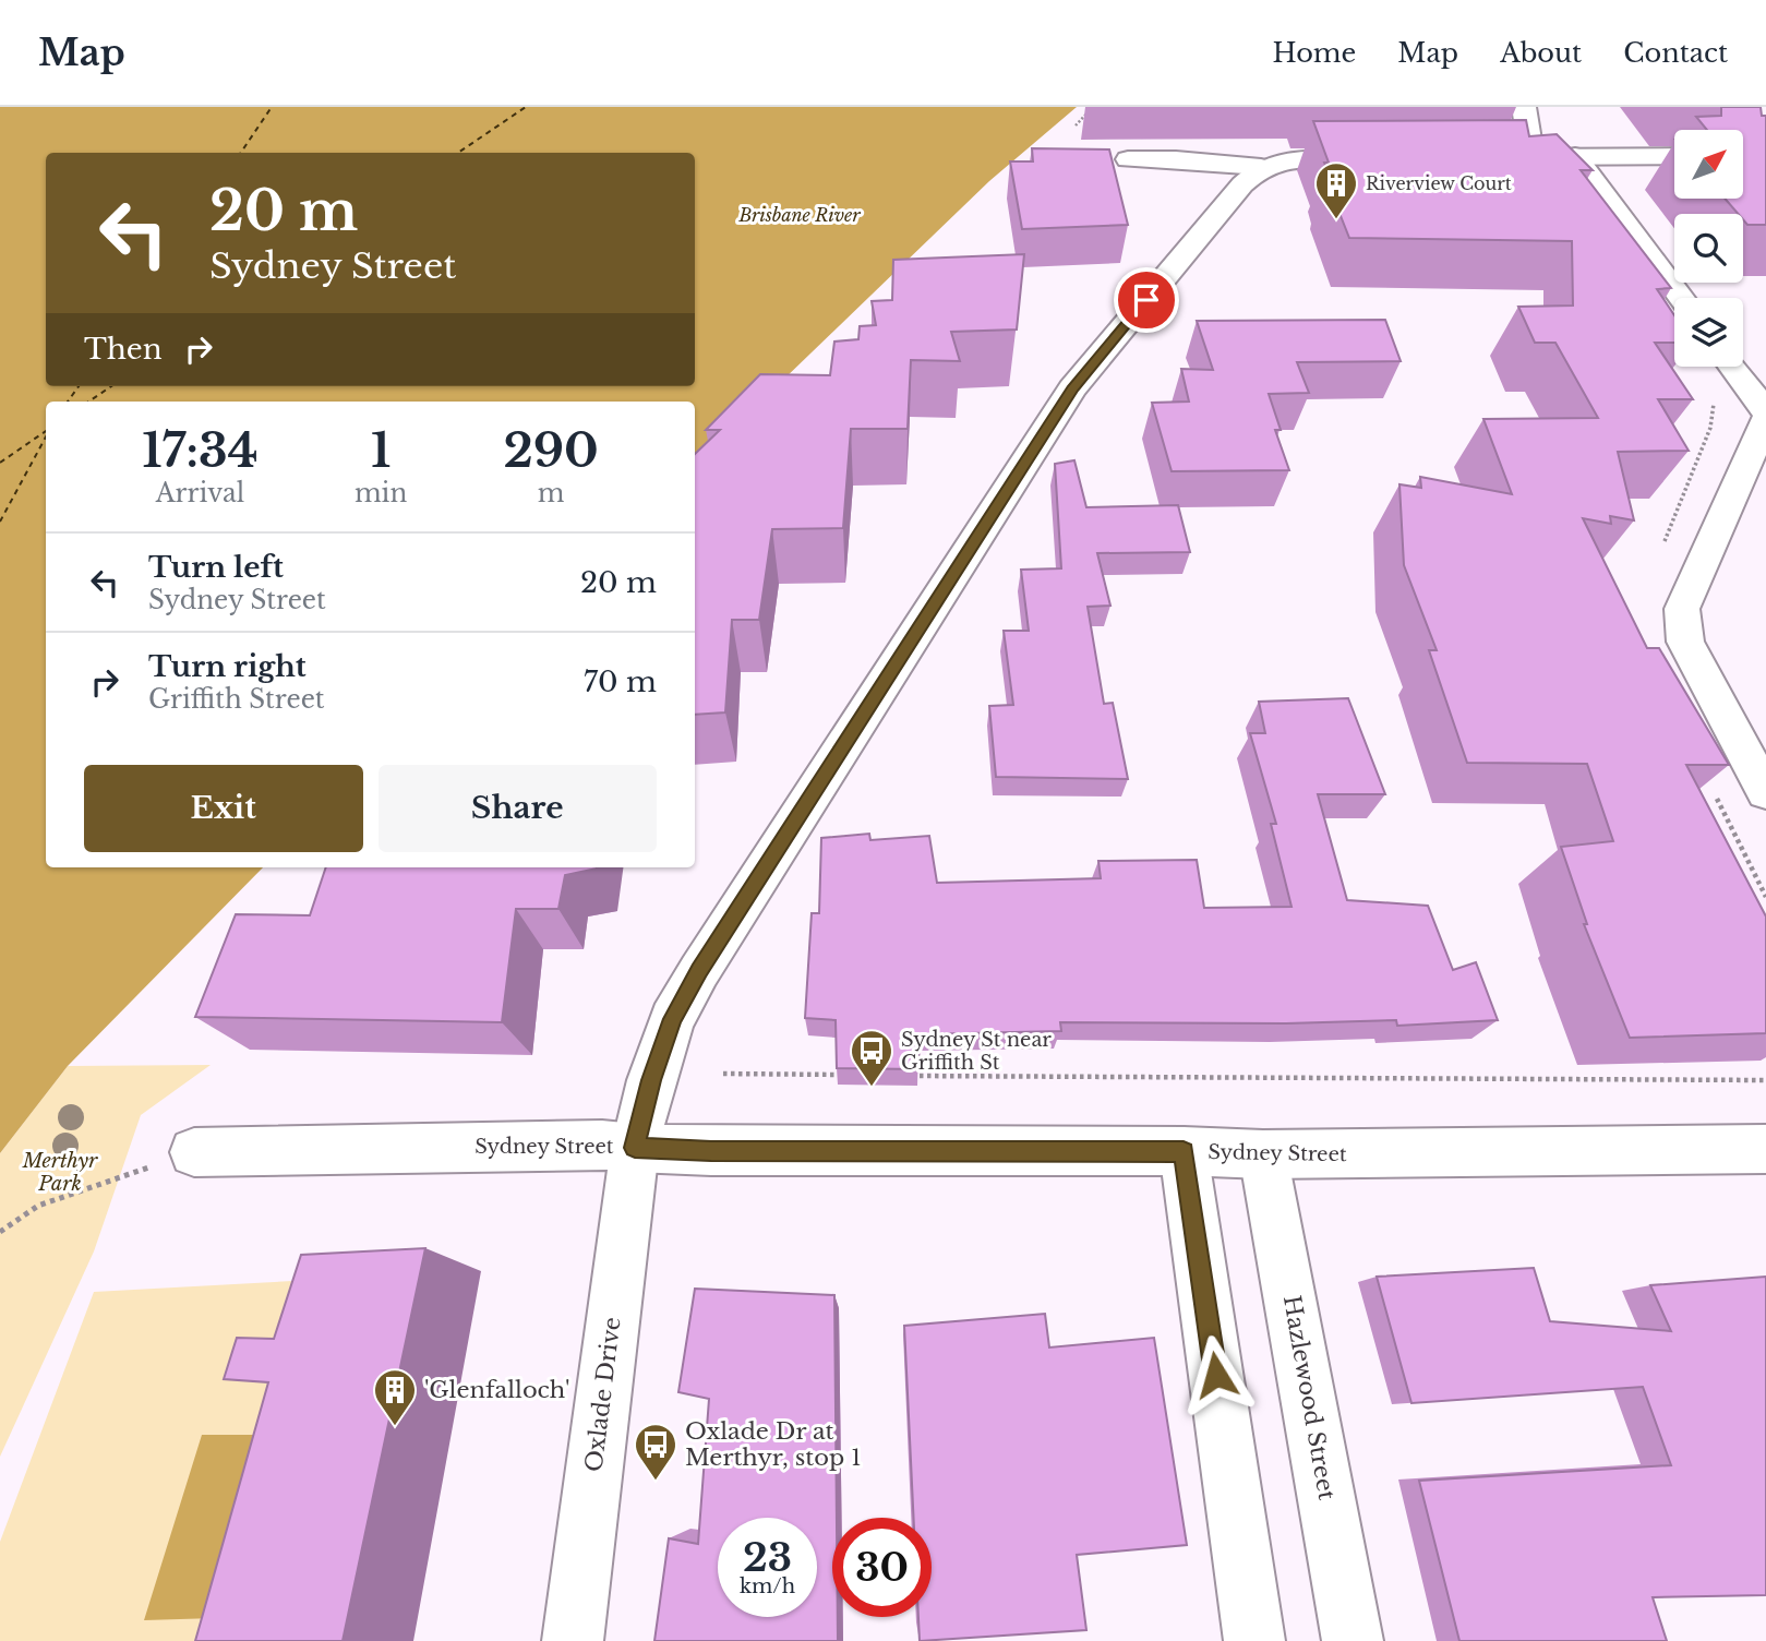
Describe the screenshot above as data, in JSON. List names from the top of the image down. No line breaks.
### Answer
{"streets":{"street":["Sydney Street","Oxlade Drive","Hazlewood Street"]},"crossings":[["Sydney Street","Oxlade Drive"],["Sydney Street","Hazlewood Street"]],"water":["Brisbane River"],"parks":["Merthyr Park"],"places":{"building":["Riverview Court","'Glenfalloch'"],"bus stop":["Sydney St near Griffith St","Oxlade Dr at Merthyr, stop 1"]},"north":"top right","page":{"header":"Map","nav":["Home","Map","About","Contact"],"turn":["20 m","Sydney Street"],"then":"Then","eta":["17:34","Arrival","1","min","290","m"],"list":[{"name":"Turn left","note":"Sydney Street","value":"20 m"},{"name":"Turn right","note":"Griffith Street","value":"70 m"}],"buttons":["Exit","Share"],"speed":"23 km/h","limit":"30"}}
